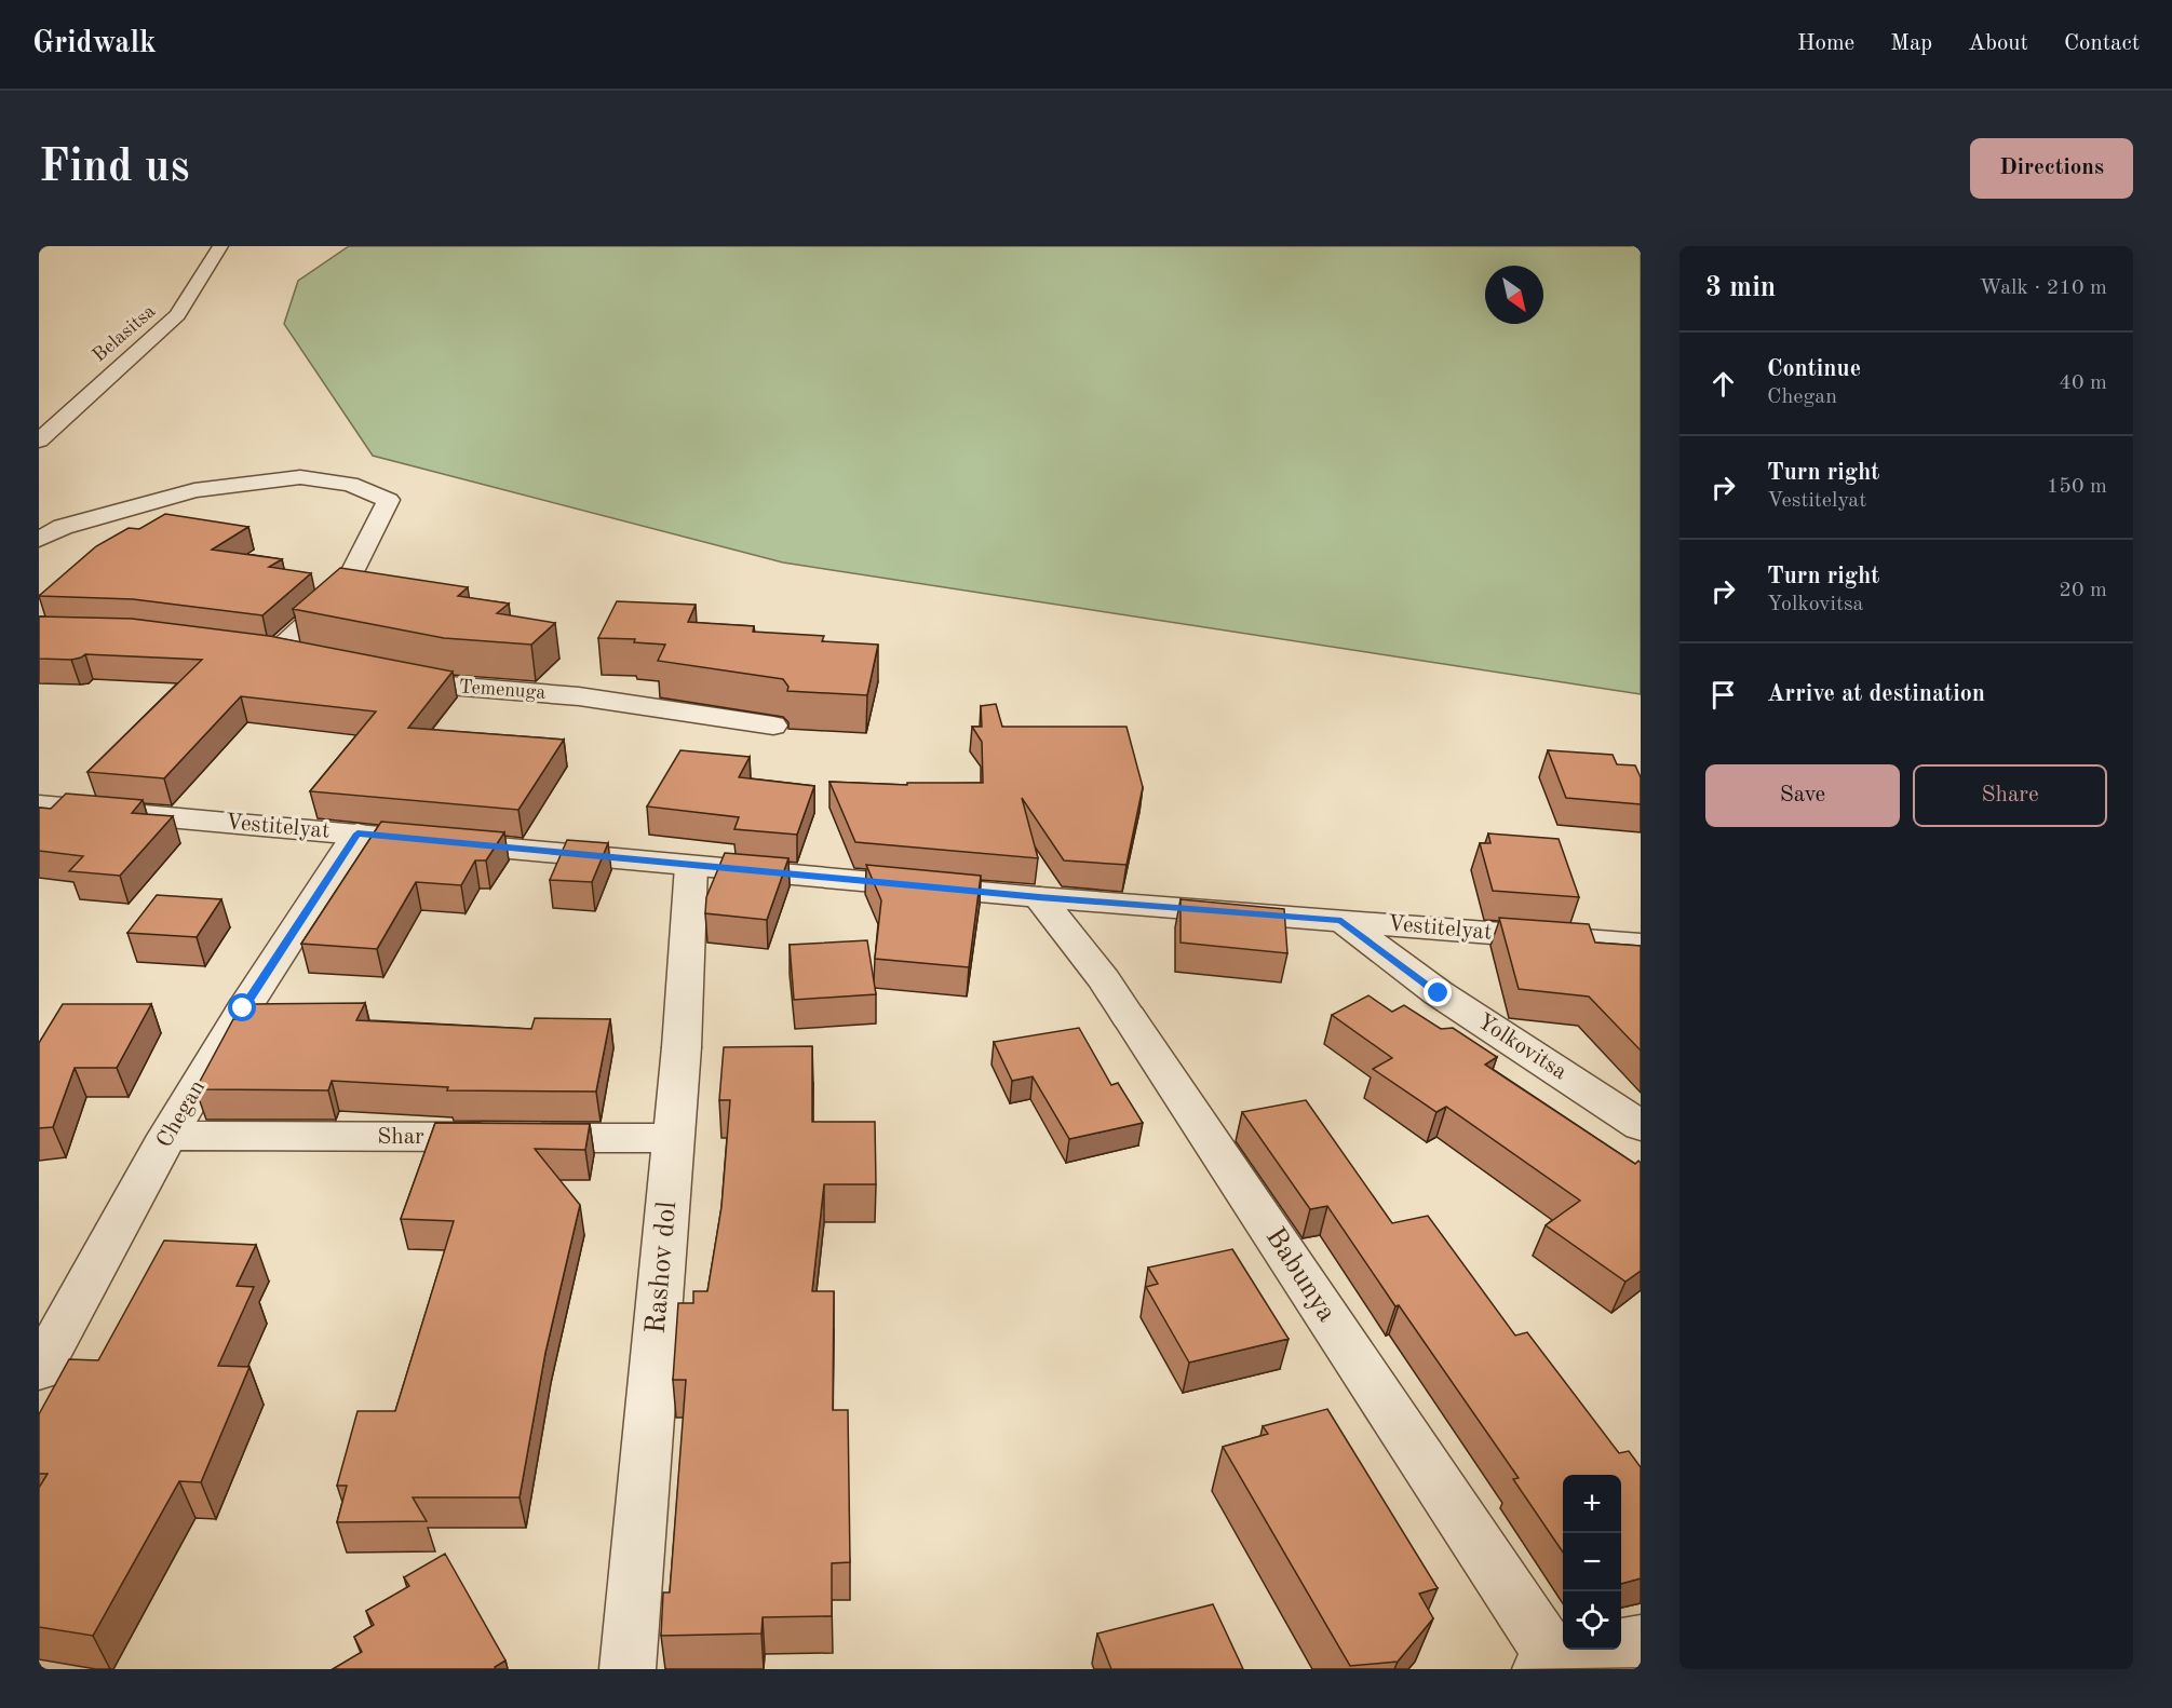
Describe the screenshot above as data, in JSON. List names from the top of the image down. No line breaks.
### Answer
{"streets":{"street":["Belasitsa","Temenuga","Vestitelyat","Yolkovitsa","Chegan","Shar","Rashov dol","Babunya"]},"crossings":[["Vestitelyat","Yolkovitsa"],["Vestitelyat","Chegan"],["Vestitelyat","Rashov dol"],["Vestitelyat","Babunya"],["Chegan","Shar"],["Shar","Rashov dol"]],"north":"bottom right","page":{"header":"Gridwalk","nav":["Home","Map","About","Contact"],"buttons":["Directions",["Save","Share"]],"title":"Find us","heading":["3 min","Walk · 210 m"],"list":[["Continue","Chegan","40 m"],["Turn right","Vestitelyat","150 m"],["Turn right","Yolkovitsa","20 m"],"Arrive at destination"],"map_buttons":["+","−"]}}
